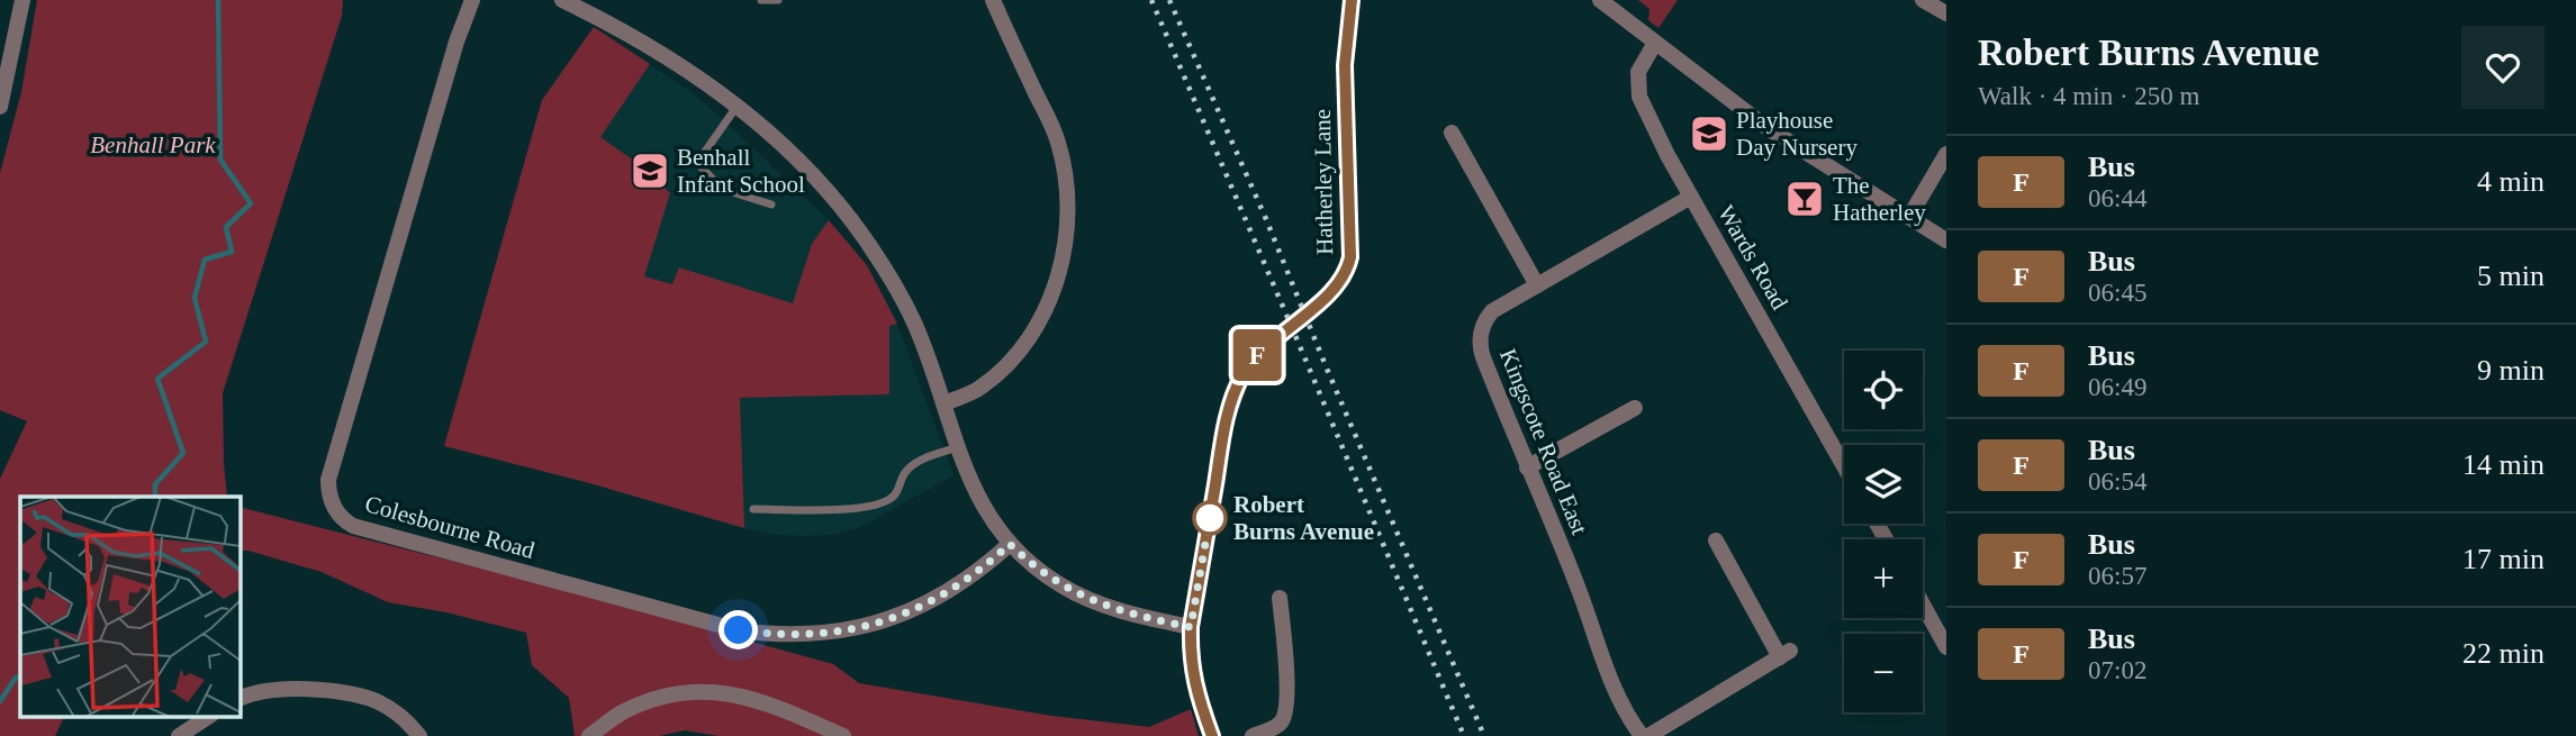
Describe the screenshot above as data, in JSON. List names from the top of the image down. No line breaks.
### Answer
{"streets":{"street":["Hatherley Lane","Wards Road","Kingscote Road East","Colesbourne Road"]},"crossings":[["Wards Road","Kingscote Road East"]],"parks":["Benhall Park"],"places":{"school or university":["Playhouse Day Nursery","Benhall Infant School"],"bar":["The Hatherley"],"other":["Robert Burns Avenue"]},"lines":["bus line F"],"page":{"on_map":"F","heading":["Robert Burns Avenue","Walk · 4 min · 250 m"],"list":[{"mark":"F","name":"Bus","note":"06:44","value":"4 min"},{"mark":"F","name":"Bus","note":"06:45","value":"5 min"},{"mark":"F","name":"Bus","note":"06:49","value":"9 min"},{"mark":"F","name":"Bus","note":"06:54","value":"14 min"},{"mark":"F","name":"Bus","note":"06:57","value":"17 min"},{"mark":"F","name":"Bus","note":"07:02","value":"22 min"}],"map_buttons":["+","−"]}}
